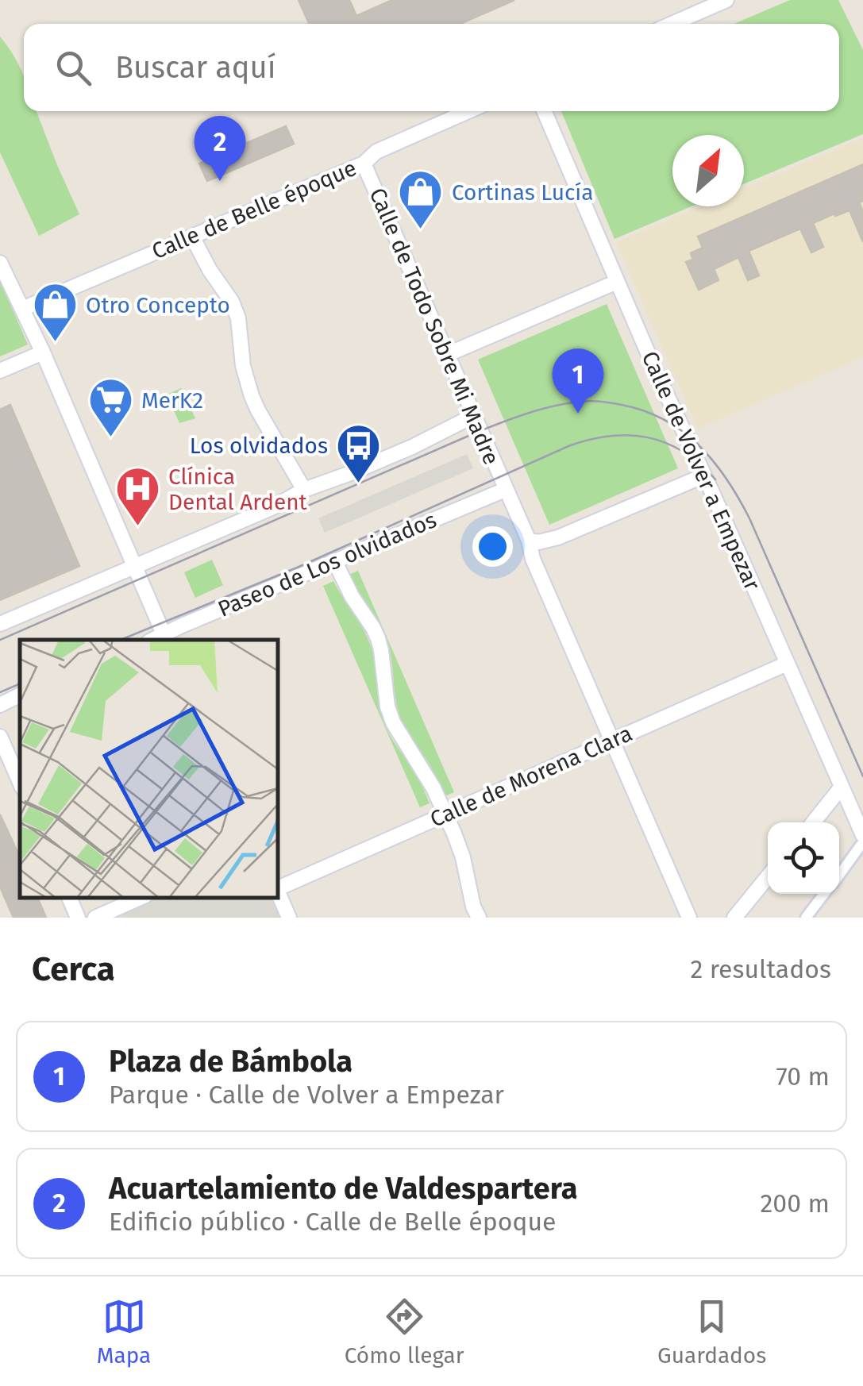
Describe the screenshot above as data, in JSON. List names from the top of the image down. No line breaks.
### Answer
{"streets":{"street":["Calle de Belle époque","Calle de Todo Sobre Mi Madre","Calle de Volver a Empezar","Paseo de Los olvidados","Calle de Morena Clara"]},"crossings":[["Calle de Belle époque","Calle de Todo Sobre Mi Madre"],["Calle de Todo Sobre Mi Madre","Paseo de Los olvidados"],["Calle de Todo Sobre Mi Madre","Calle de Morena Clara"],["Calle de Volver a Empezar","Calle de Morena Clara"]],"places":{"shop":["Cortinas Lucía","Otro Concepto"],"supermarket":["MerK2"],"bus stop":["Los olvidados"],"hospital":["Clínica Dental Ardent"]},"north":"top right","page":{"search":"Buscar aquí","pins":["2","1"],"heading":["Cerca","2 resultados"],"list":[{"mark":"1","name":"Plaza de Bámbola","note":"Parque · Calle de Volver a Empezar","value":"70 m"},{"mark":"2","name":"Acuartelamiento de Valdespartera","note":"Edificio público · Calle de Belle époque","value":"200 m"}],"nav":["Mapa","Cómo llegar","Guardados"]}}
